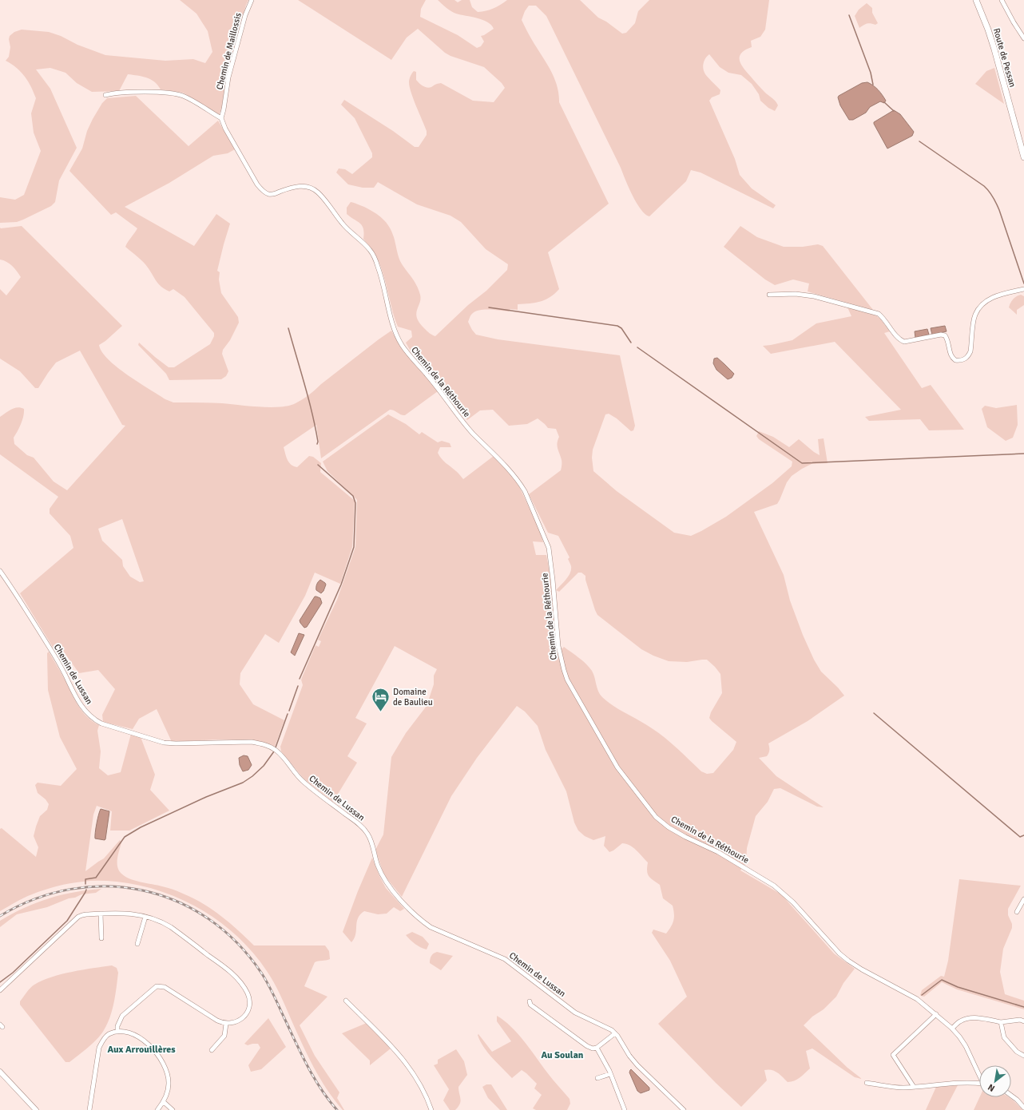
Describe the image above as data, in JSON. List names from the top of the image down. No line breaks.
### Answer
{"streets":{"main road":["Route de Pessan"],"street":["Chemin de Maillossis","Chemin de la Réthourie","Chemin de Lussan"]},"crossings":[["Chemin de Maillossis","Chemin de la Réthourie"]],"districts":["Aux Arrouillères","Au Soulan"],"places":{"hotel":["Domaine de Baulieu"]},"north":"bottom left"}
